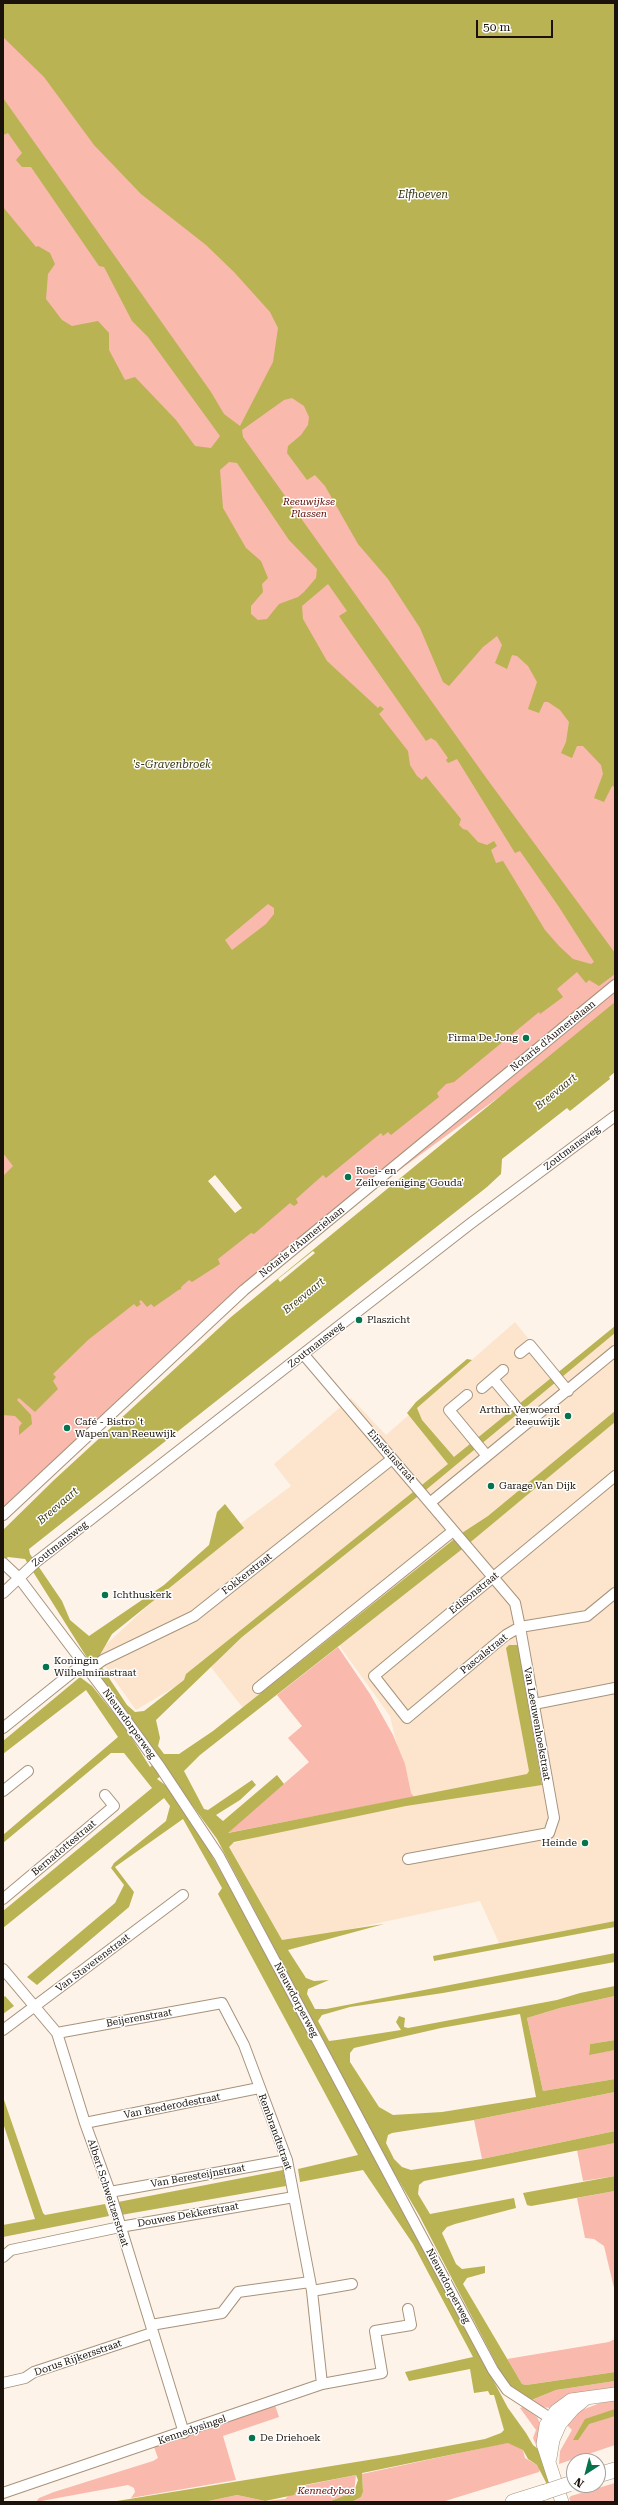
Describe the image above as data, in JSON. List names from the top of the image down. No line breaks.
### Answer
{"streets":{"street":["Notaris d'Aumerielaan","Zoutmansweg","Einsteinstraat","Fokkerstraat","Edisonstraat","Pascalstraat","Nieuwdorperweg","Van Leeuwenhoekstraat","Bernadottestraat","Van Staverenstraat","Beijerenstraat","Van Brederodestraat","Rembrandtstraat","Van Beresteijnstraat","Albert Schweitzerstraat","Douwes Dekkerstraat","Dorus Rijkersstraat","Kennedysingel"]},"crossings":[["Zoutmansweg","Einsteinstraat"],["Zoutmansweg","Nieuwdorperweg"],["Einsteinstraat","Fokkerstraat"],["Einsteinstraat","Van Leeuwenhoekstraat"],["Fokkerstraat","Nieuwdorperweg"],["Edisonstraat","Pascalstraat"],["Edisonstraat","Van Leeuwenhoekstraat"],["Pascalstraat","Van Leeuwenhoekstraat"],["Van Staverenstraat","Albert Schweitzerstraat"],["Beijerenstraat","Rembrandtstraat"],["Beijerenstraat","Albert Schweitzerstraat"],["Van Brederodestraat","Rembrandtstraat"],["Van Brederodestraat","Albert Schweitzerstraat"],["Rembrandtstraat","Van Beresteijnstraat"],["Rembrandtstraat","Douwes Dekkerstraat"],["Rembrandtstraat","Dorus Rijkersstraat"],["Rembrandtstraat","Kennedysingel"],["Van Beresteijnstraat","Albert Schweitzerstraat"],["Albert Schweitzerstraat","Douwes Dekkerstraat"],["Albert Schweitzerstraat","Dorus Rijkersstraat"],["Albert Schweitzerstraat","Kennedysingel"]],"water":["Elfhoeven","'s-Gravenbroek","Breevaart"],"parks":["Reeuwijkse Plassen","Kennedybos"],"places":["Firma De Jong","Roei- en Zeilvereniging 'Gouda'","Plaszicht","Arthur Verwoerd Reeuwijk","Café - Bistro 't Wapen van Reeuwijk","Garage Van Dijk","Ichthuskerk","Koningin Wilhelminastraat","Heinde","De Driehoek"],"scale_bar":"50 m","north":"bottom left"}
